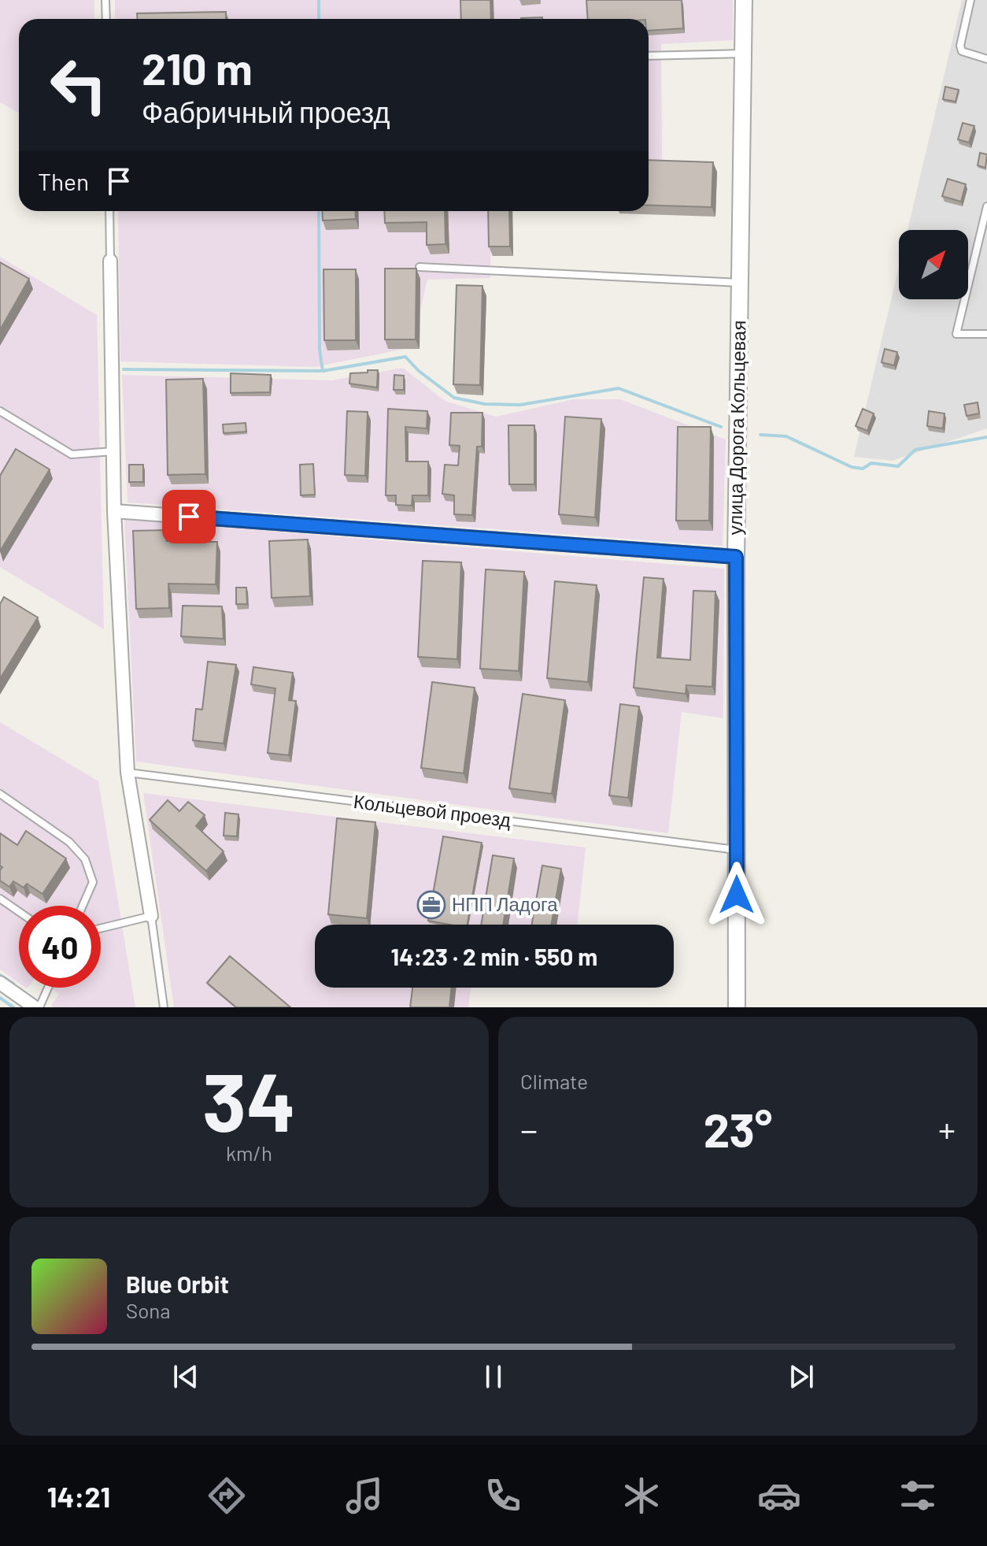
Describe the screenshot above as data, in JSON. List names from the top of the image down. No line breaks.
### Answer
{"streets":{"street":["улица Дорога Кольцевая"],"lane":["Кольцевой проезд"]},"crossings":[["улица Дорога Кольцевая","Кольцевой проезд"]],"places":{"office":["НПП Ладога"]},"north":"top right","page":{"turn":["210 m","Фабричный проезд"],"then":"Then","limit":"40","trip":"14:23 · 2 min · 550 m","tile":[["34","km/h"],"Climate"],"heat":["−","23°","+"],"song":["Blue Orbit","Sona"],"tabs":"14:21"}}
